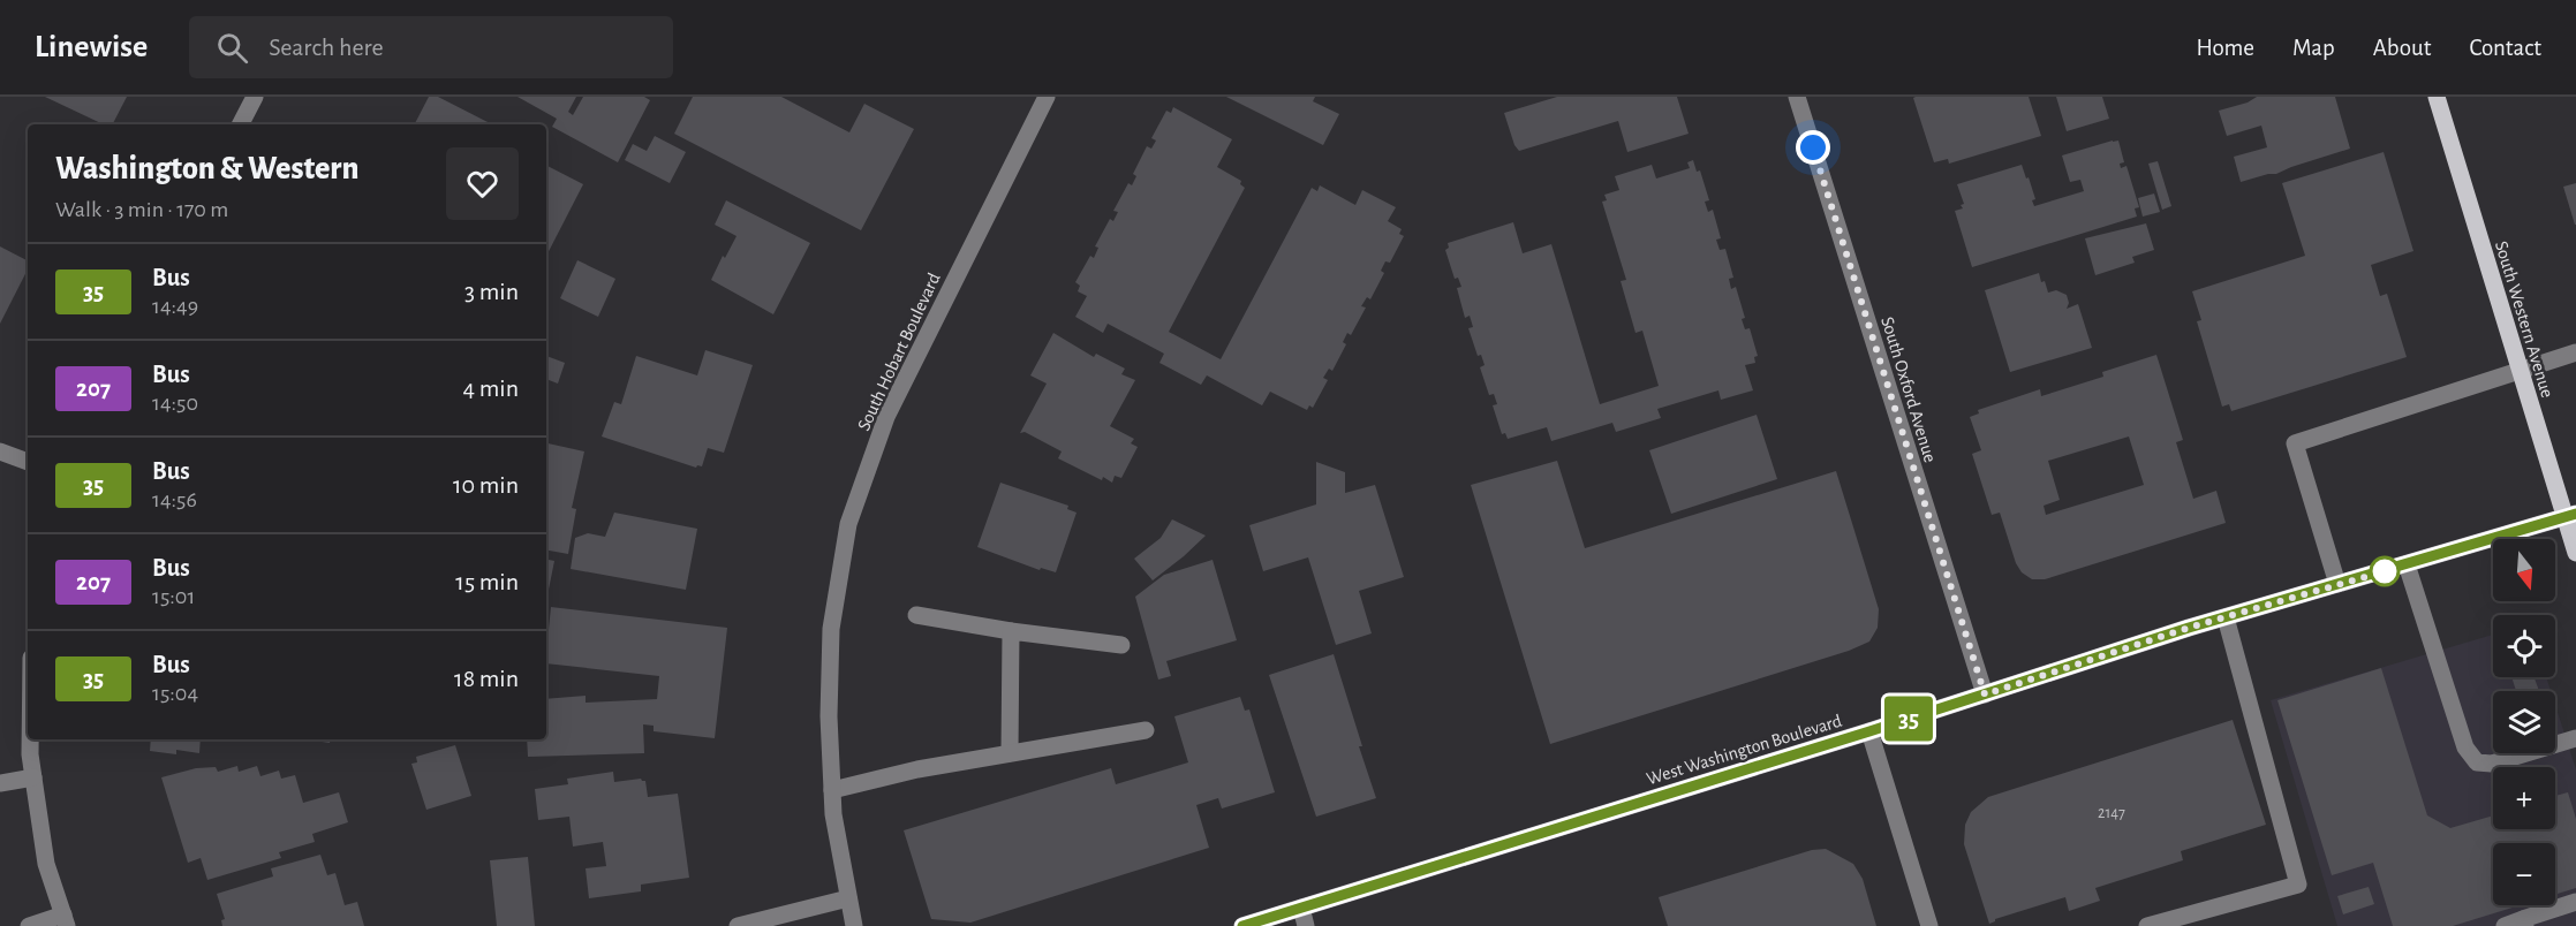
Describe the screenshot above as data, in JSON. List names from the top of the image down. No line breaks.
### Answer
{"streets":{"main road":["South Western Avenue","West Washington Boulevard"],"street":["South Hobart Boulevard","South Oxford Avenue"]},"crossings":[["South Western Avenue","West Washington Boulevard"],["South Oxford Avenue","West Washington Boulevard"]],"lines":["bus line 35"],"house_numbers":["2147"],"north":"bottom","page":{"header":"Linewise","search":"Search here","nav":["Home","Map","About","Contact"],"on_map":"35","heading":["Washington & Western","Walk · 3 min · 170 m"],"list":[{"mark":"35","name":"Bus","note":"14:49","value":"3 min"},{"mark":"207","name":"Bus","note":"14:50","value":"4 min"},{"mark":"35","name":"Bus","note":"14:56","value":"10 min"},{"mark":"207","name":"Bus","note":"15:01","value":"15 min"},{"mark":"35","name":"Bus","note":"15:04","value":"18 min"}],"map_buttons":["+","−"]}}
